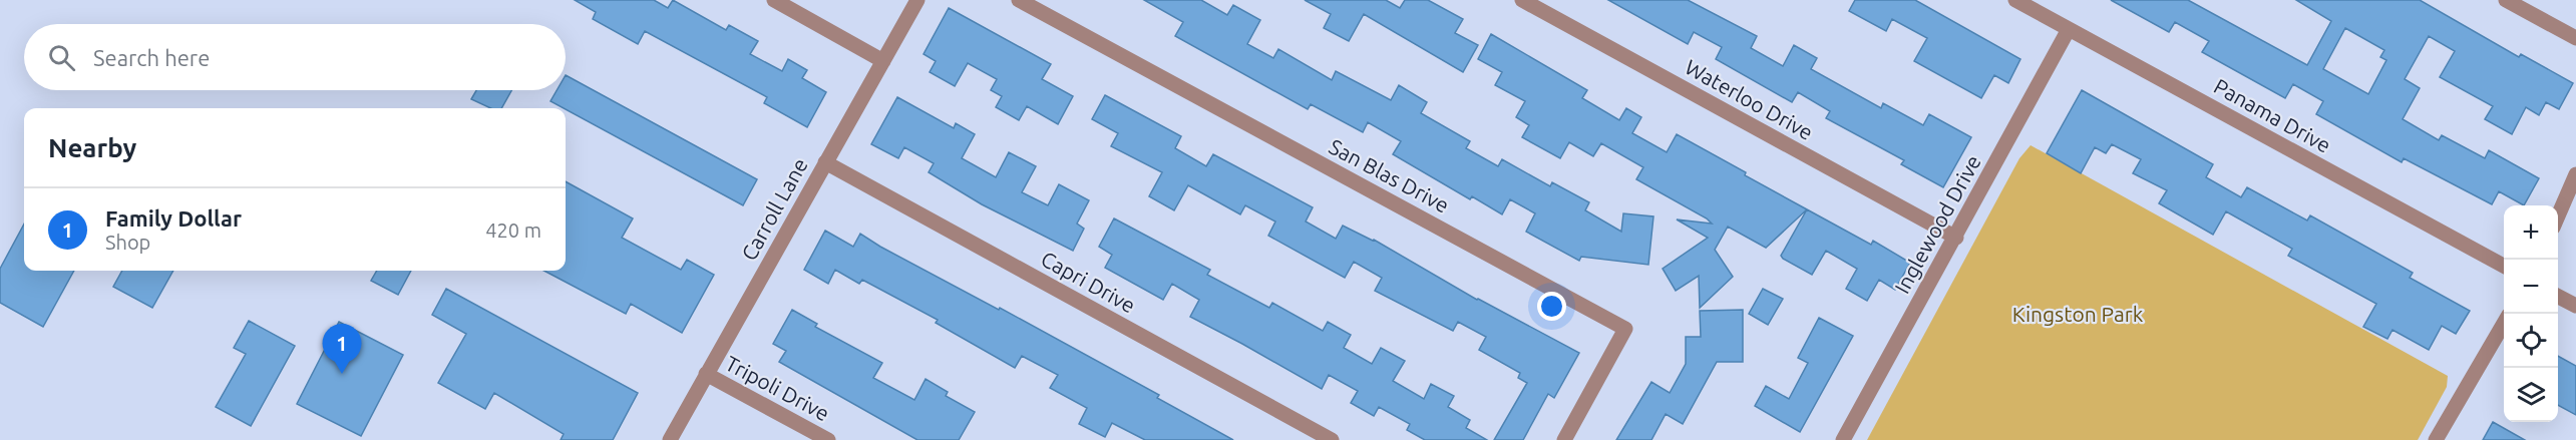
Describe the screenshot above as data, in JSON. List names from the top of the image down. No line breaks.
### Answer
{"streets":{"street":["Waterloo Drive","Panama Drive","San Blas Drive","Carroll Lane","Inglewood Drive","Capri Drive","Tripoli Drive"]},"crossings":[["Waterloo Drive","Inglewood Drive"],["Panama Drive","Inglewood Drive"],["Carroll Lane","Capri Drive"],["Carroll Lane","Tripoli Drive"]],"parks":["Kingston Park"],"page":{"search":"Search here","heading":"Nearby","list":[{"mark":"1","name":"Family Dollar","note":"Shop","value":"420 m"}],"map_buttons":["+","−"],"pins":"1"}}
